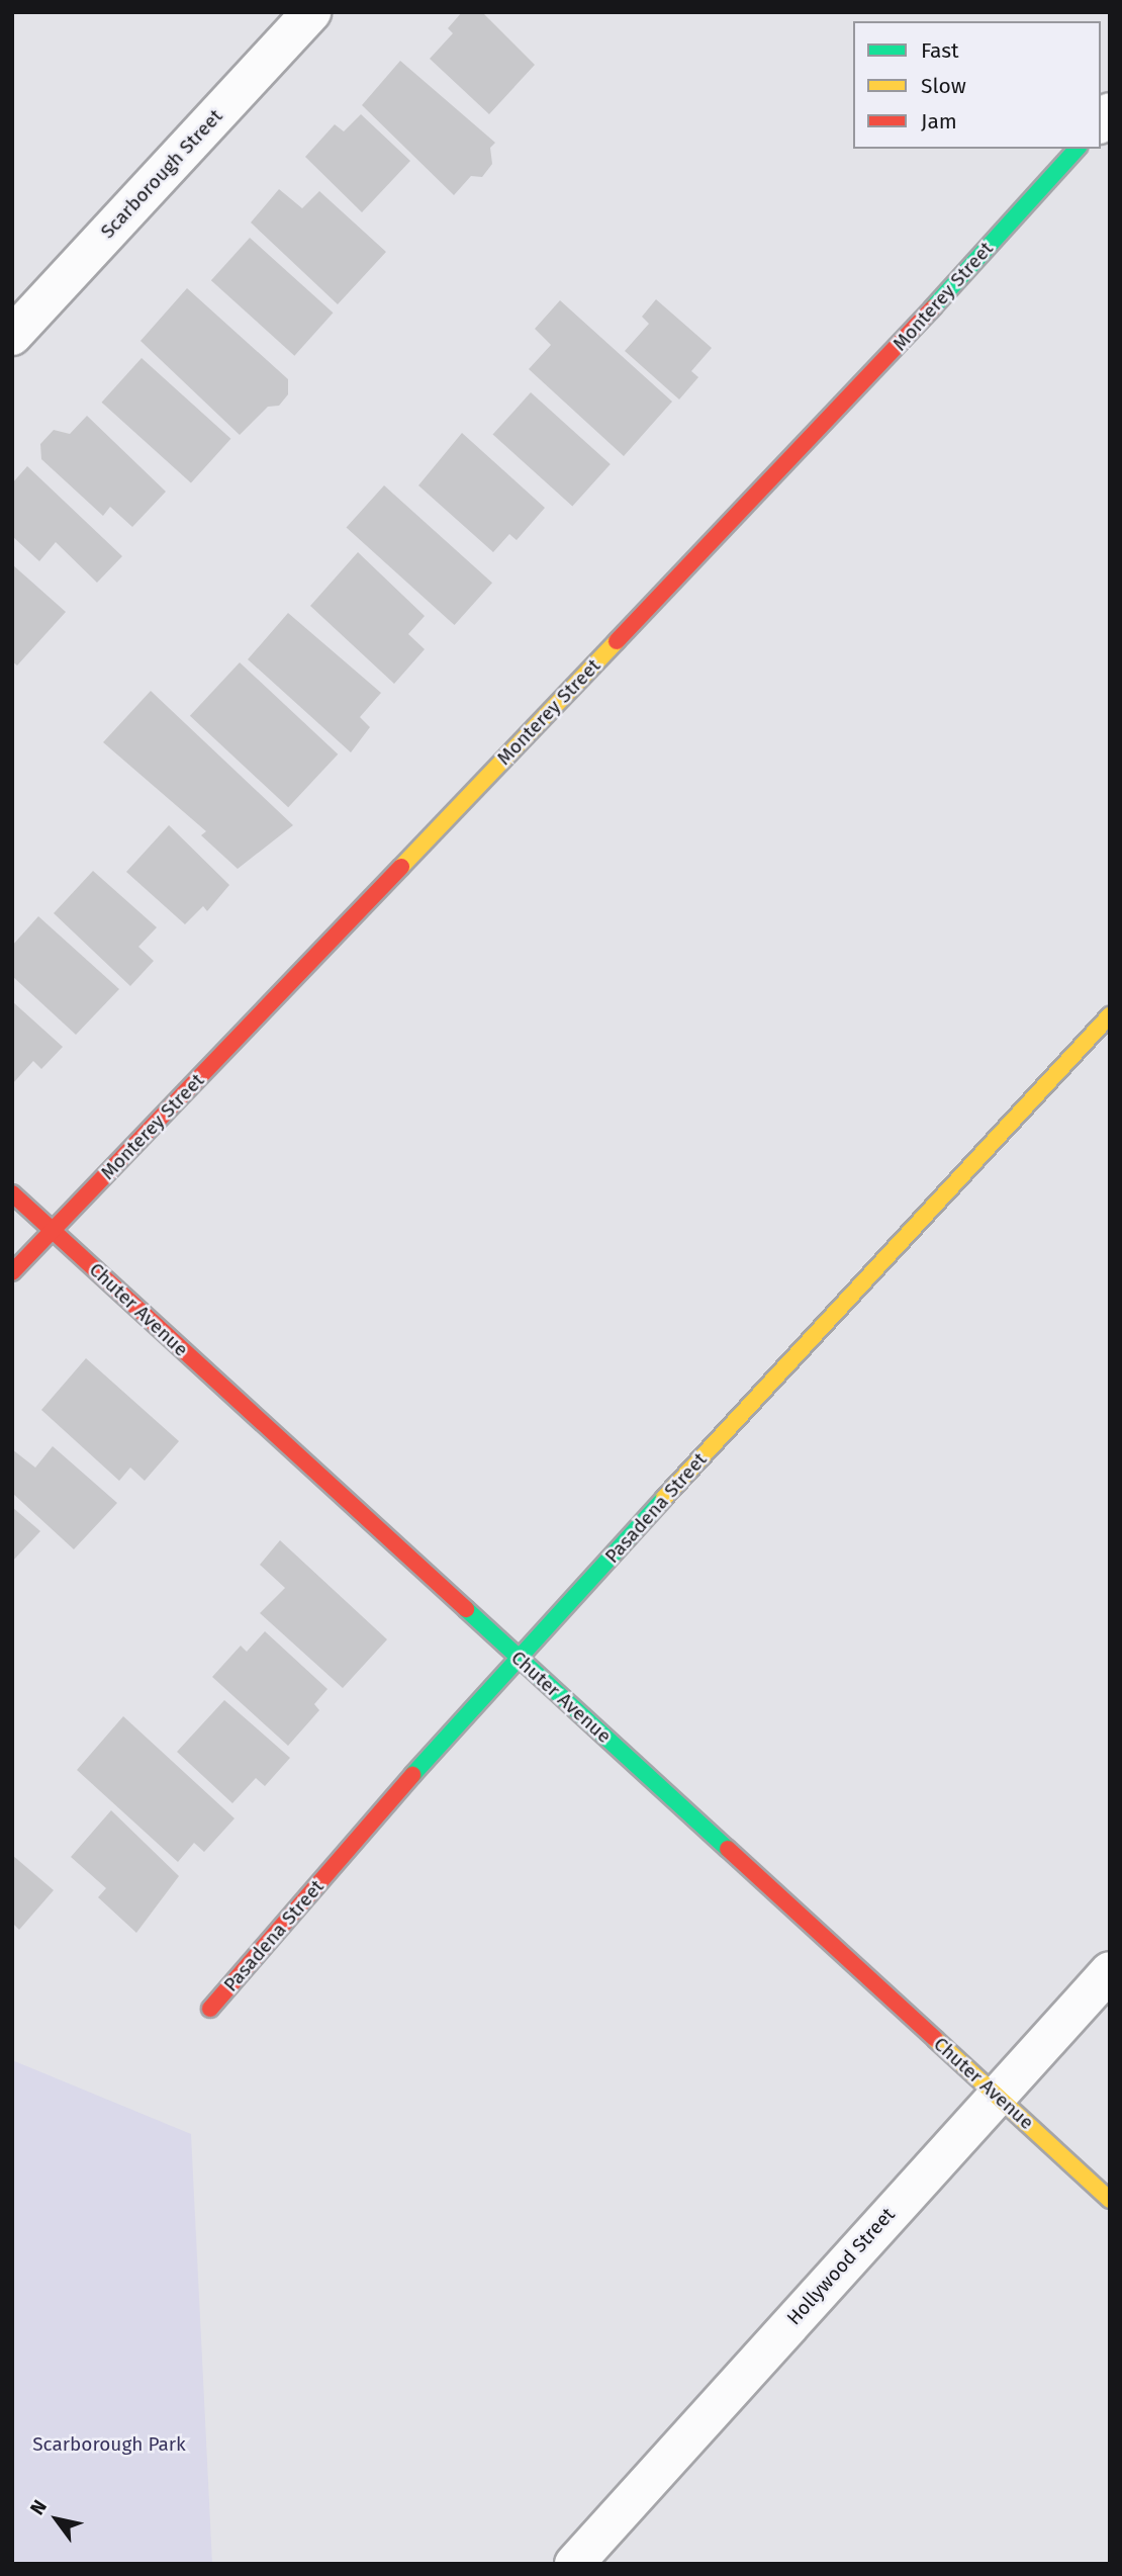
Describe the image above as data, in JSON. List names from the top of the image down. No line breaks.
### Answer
{"streets":{"street":["Scarborough Street","Monterey Street","Chuter Avenue","Pasadena Street","Hollywood Street"]},"crossings":[["Monterey Street","Chuter Avenue"],["Chuter Avenue","Pasadena Street"],["Chuter Avenue","Hollywood Street"]],"parks":["Scarborough Park"],"legend":["Fast","Slow","Jam"],"north":"top left"}
